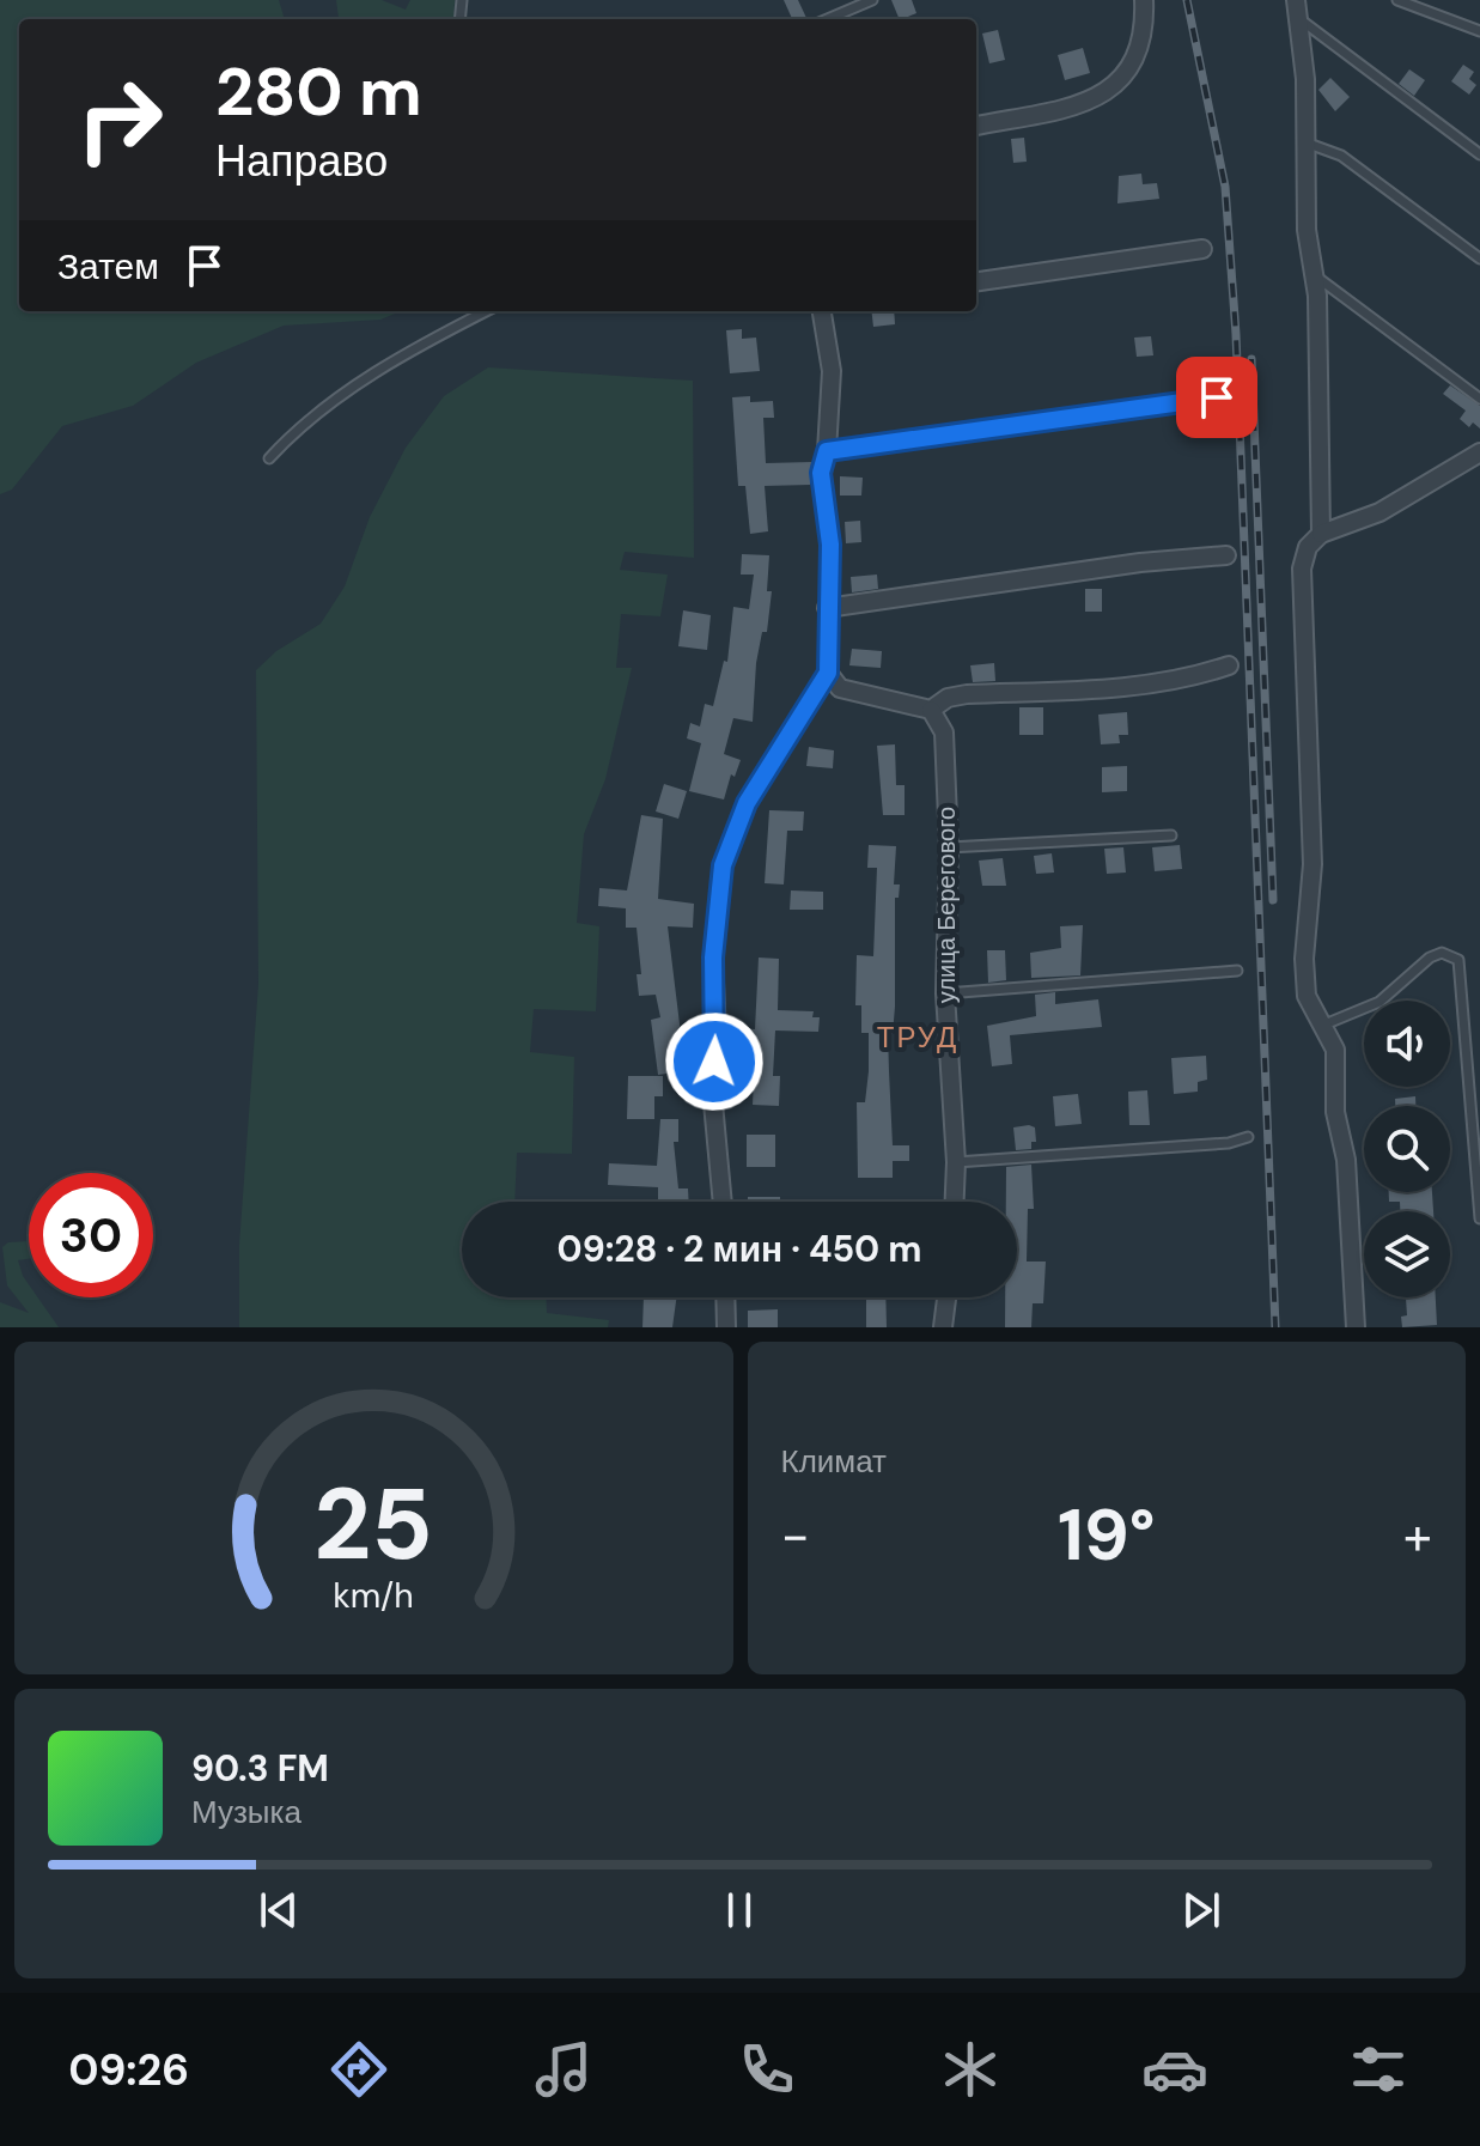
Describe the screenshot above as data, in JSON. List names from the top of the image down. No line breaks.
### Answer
{"streets":{"street":["улица Берегового"]},"districts":["ТРУД"],"page":{"turn":["280 m","Направо"],"then":"Затем","limit":"30","trip":"09:28 · 2 мин · 450 m","tile":"Климат","heat":["−","19°","+"],"song":["90.3 FM","Музыка"],"tabs":"09:26","gauge":["25","km/h"]}}
